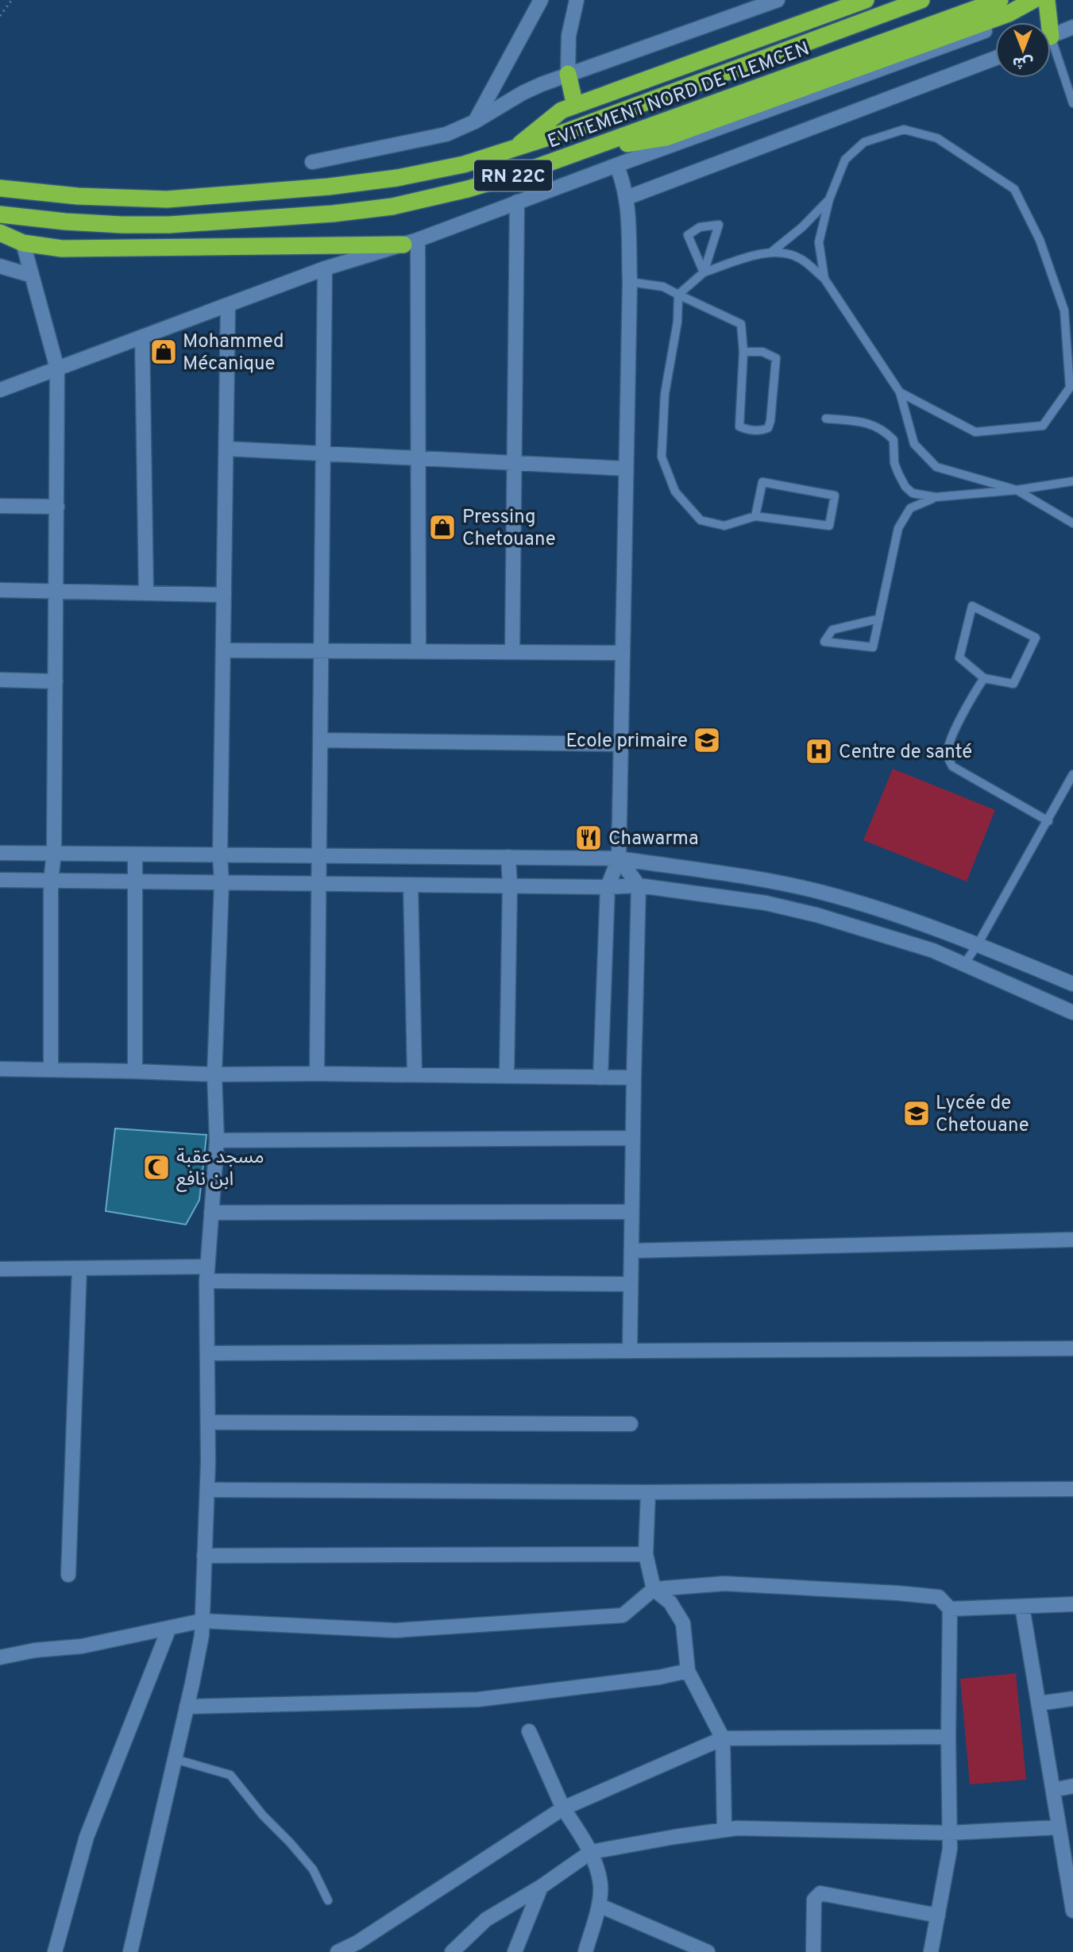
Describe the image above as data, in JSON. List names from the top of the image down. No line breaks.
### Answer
{"streets":{"highway":["EVITEMENT NORD DE TLEMCEN","RN 22C"]},"places":{"shop":["Mohammed Mécanique","Pressing Chetouane"],"school or university":["Ecole primaire","Lycée de Chetouane"],"hospital":["Centre de santé"],"restaurant":["Chawarma"],"mosque":["مسجد عقبة ابن نافع"]},"north":"bottom"}
